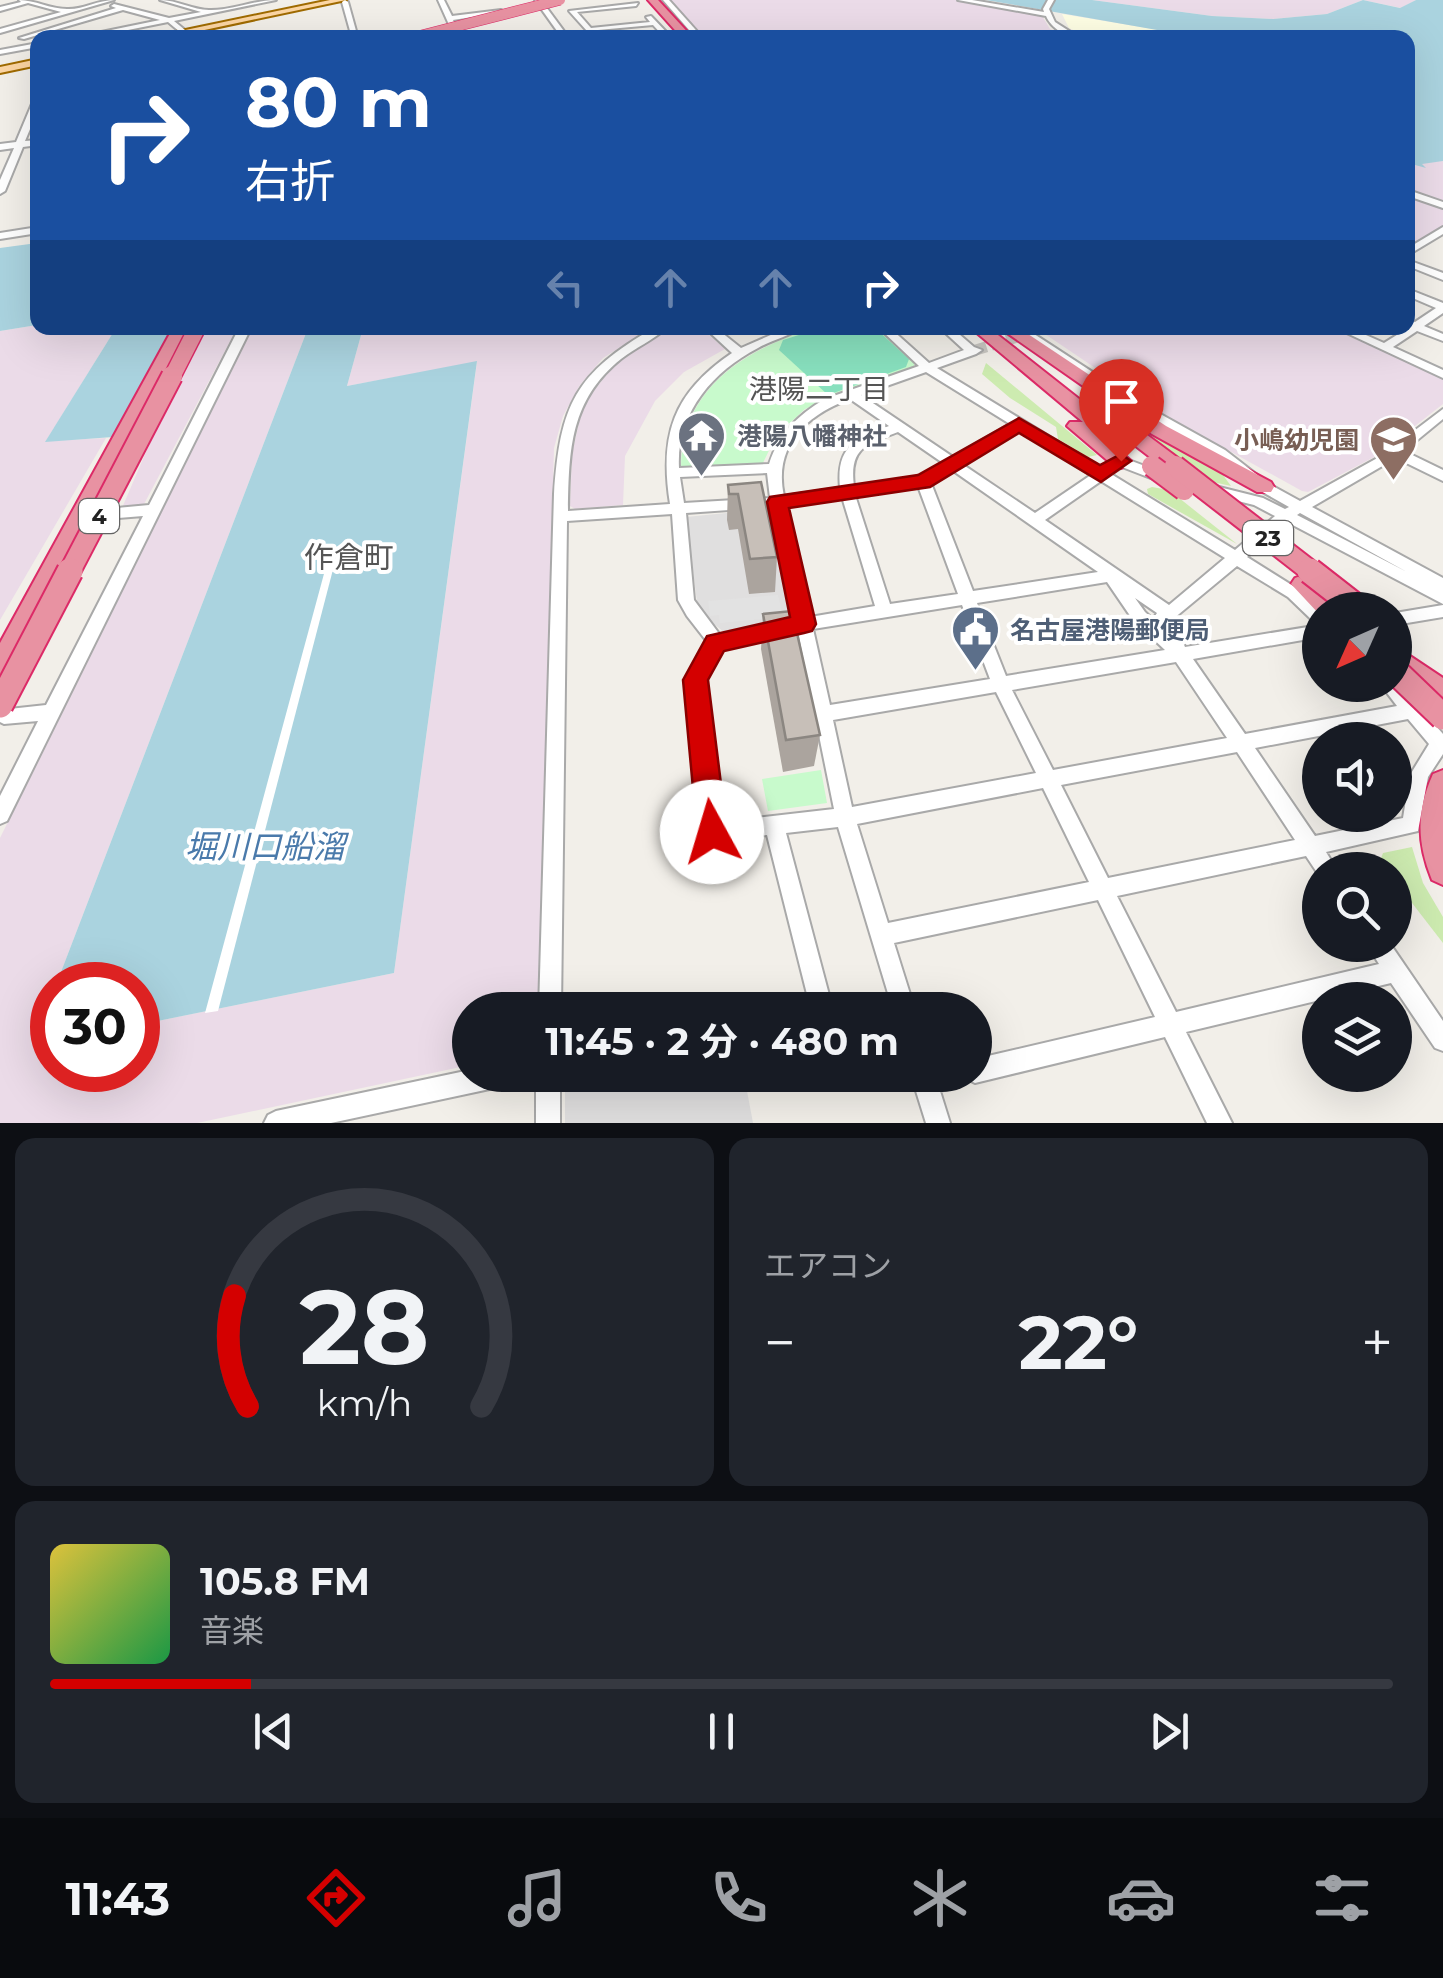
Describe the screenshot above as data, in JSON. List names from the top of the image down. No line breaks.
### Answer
{"streets":{"highway":["4","23"]},"districts":["港陽二丁目","作倉町"],"water":["堀川口船溜"],"places":{"temple":["港陽八幡神社"],"school or university":["小嶋幼児園"],"public building":["名古屋港陽郵便局"]},"north":"bottom left","page":{"turn":["80 m","右折"],"limit":"30","trip":"11:45 · 2 分 · 480 m","tile":"エアコン","heat":["−","22°","+"],"song":["105.8 FM","音楽"],"tabs":"11:43","gauge":["28","km/h"]}}
